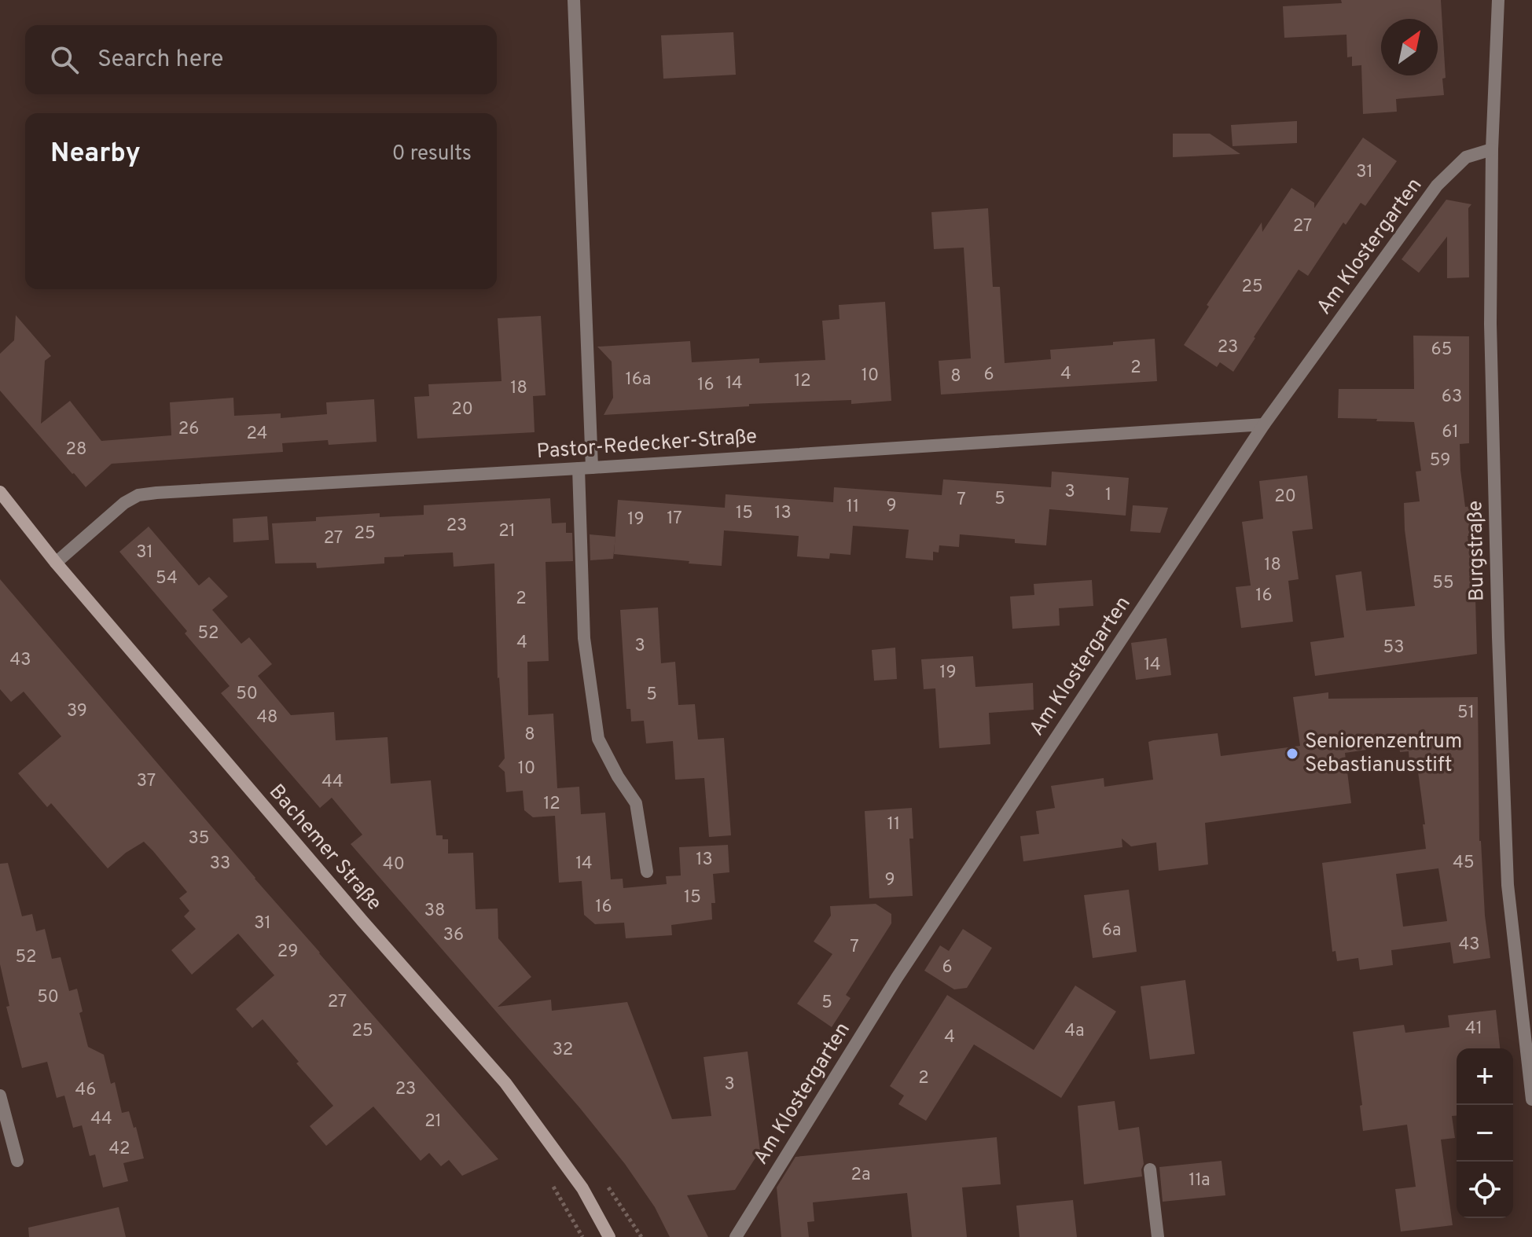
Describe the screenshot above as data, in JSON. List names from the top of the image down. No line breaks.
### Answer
{"streets":{"street":["Am Klostergarten","Pastor-Redecker-Straße","Burgstraße","Bachemer Straße"]},"crossings":[["Am Klostergarten","Pastor-Redecker-Straße"],["Am Klostergarten","Burgstraße"],["Pastor-Redecker-Straße","Bachemer Straße"]],"places":["Seniorenzentrum Sebastianusstift"],"house_numbers":["31","27","25","23","65","2","4","6","10","8","16a","12","14","16","18","63","20","26","61","24","28","59","3","1","20","5","7","9","11","15","13","17","19","23","21","25","27","31","18","54","55","16","2","52","4","3","53","43","14","19","50","5","39","51","48","8","10","37","44","12","11","35","13","45","33","14","40","9","15","16","38","31","6a","36","43","7","29","52","6","50","27","5","41","25","4a","4","32","2","3","23","46","44","21","42","2a","11a"],"north":"top right","page":{"search":"Search here","heading":["Nearby","0 results"],"map_buttons":["+","−"]}}
